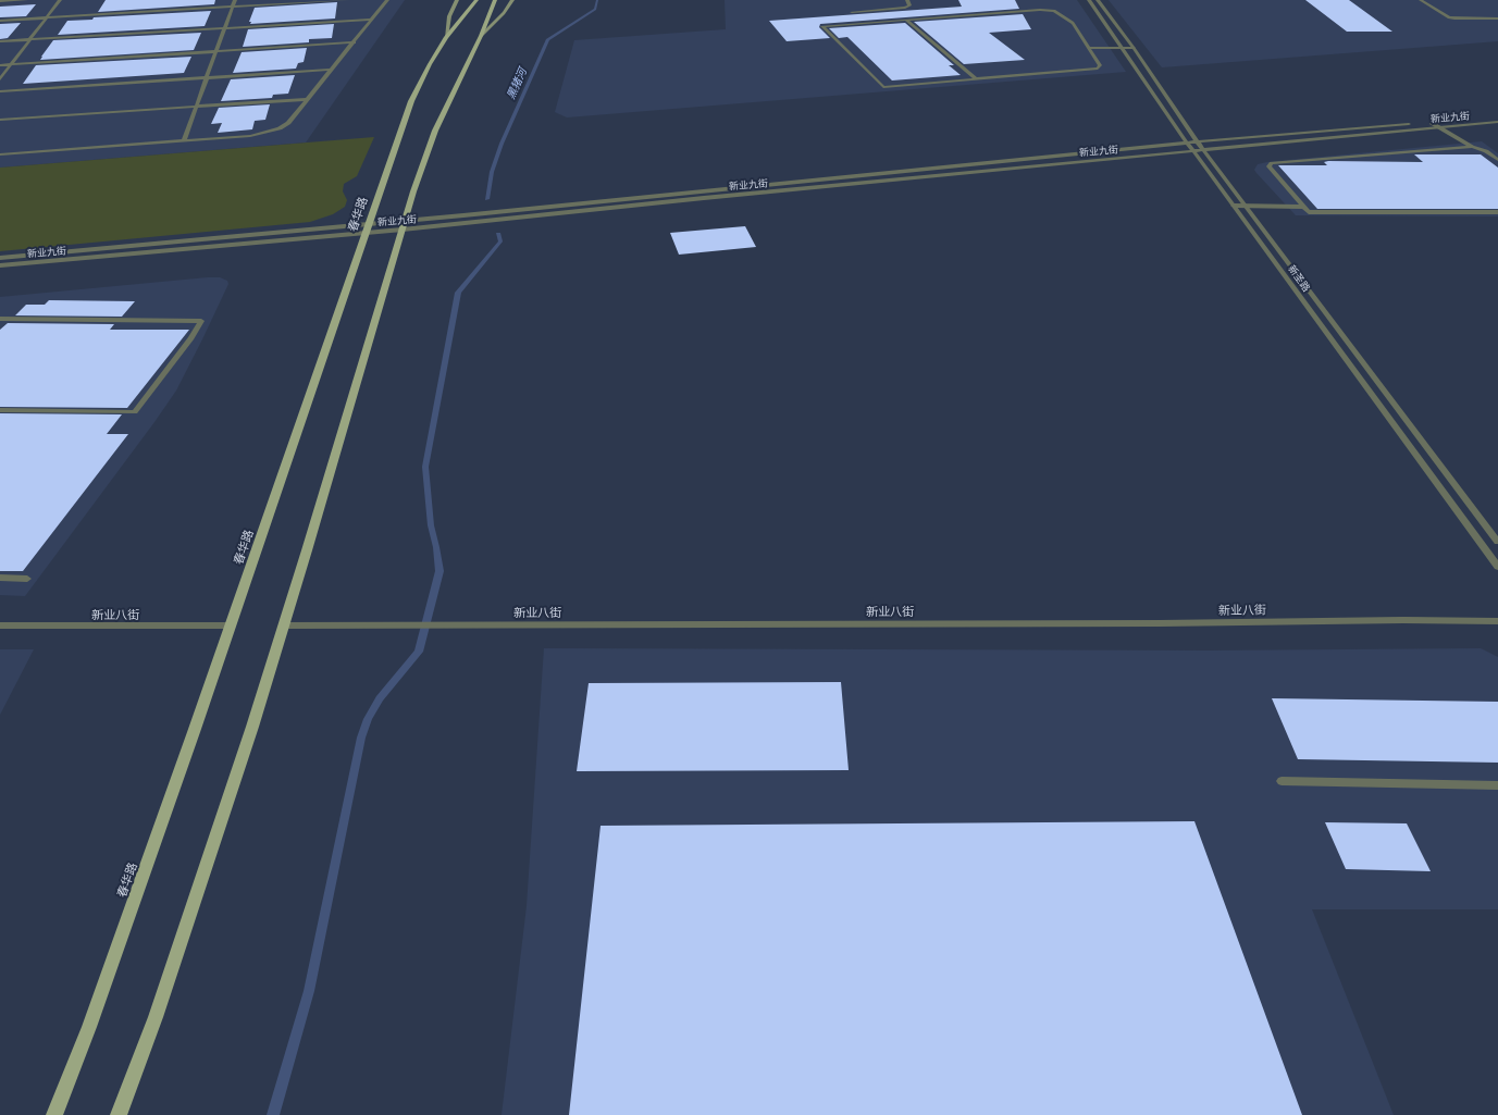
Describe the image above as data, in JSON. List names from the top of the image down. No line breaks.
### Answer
{"streets":{"main road":["春华路"],"street":["新业九街","新圣路","新业八街"]},"crossings":[["新业九街","春华路"],["新业九街","新圣路"],["春华路","新业八街"]],"water":["黑猪河"]}
